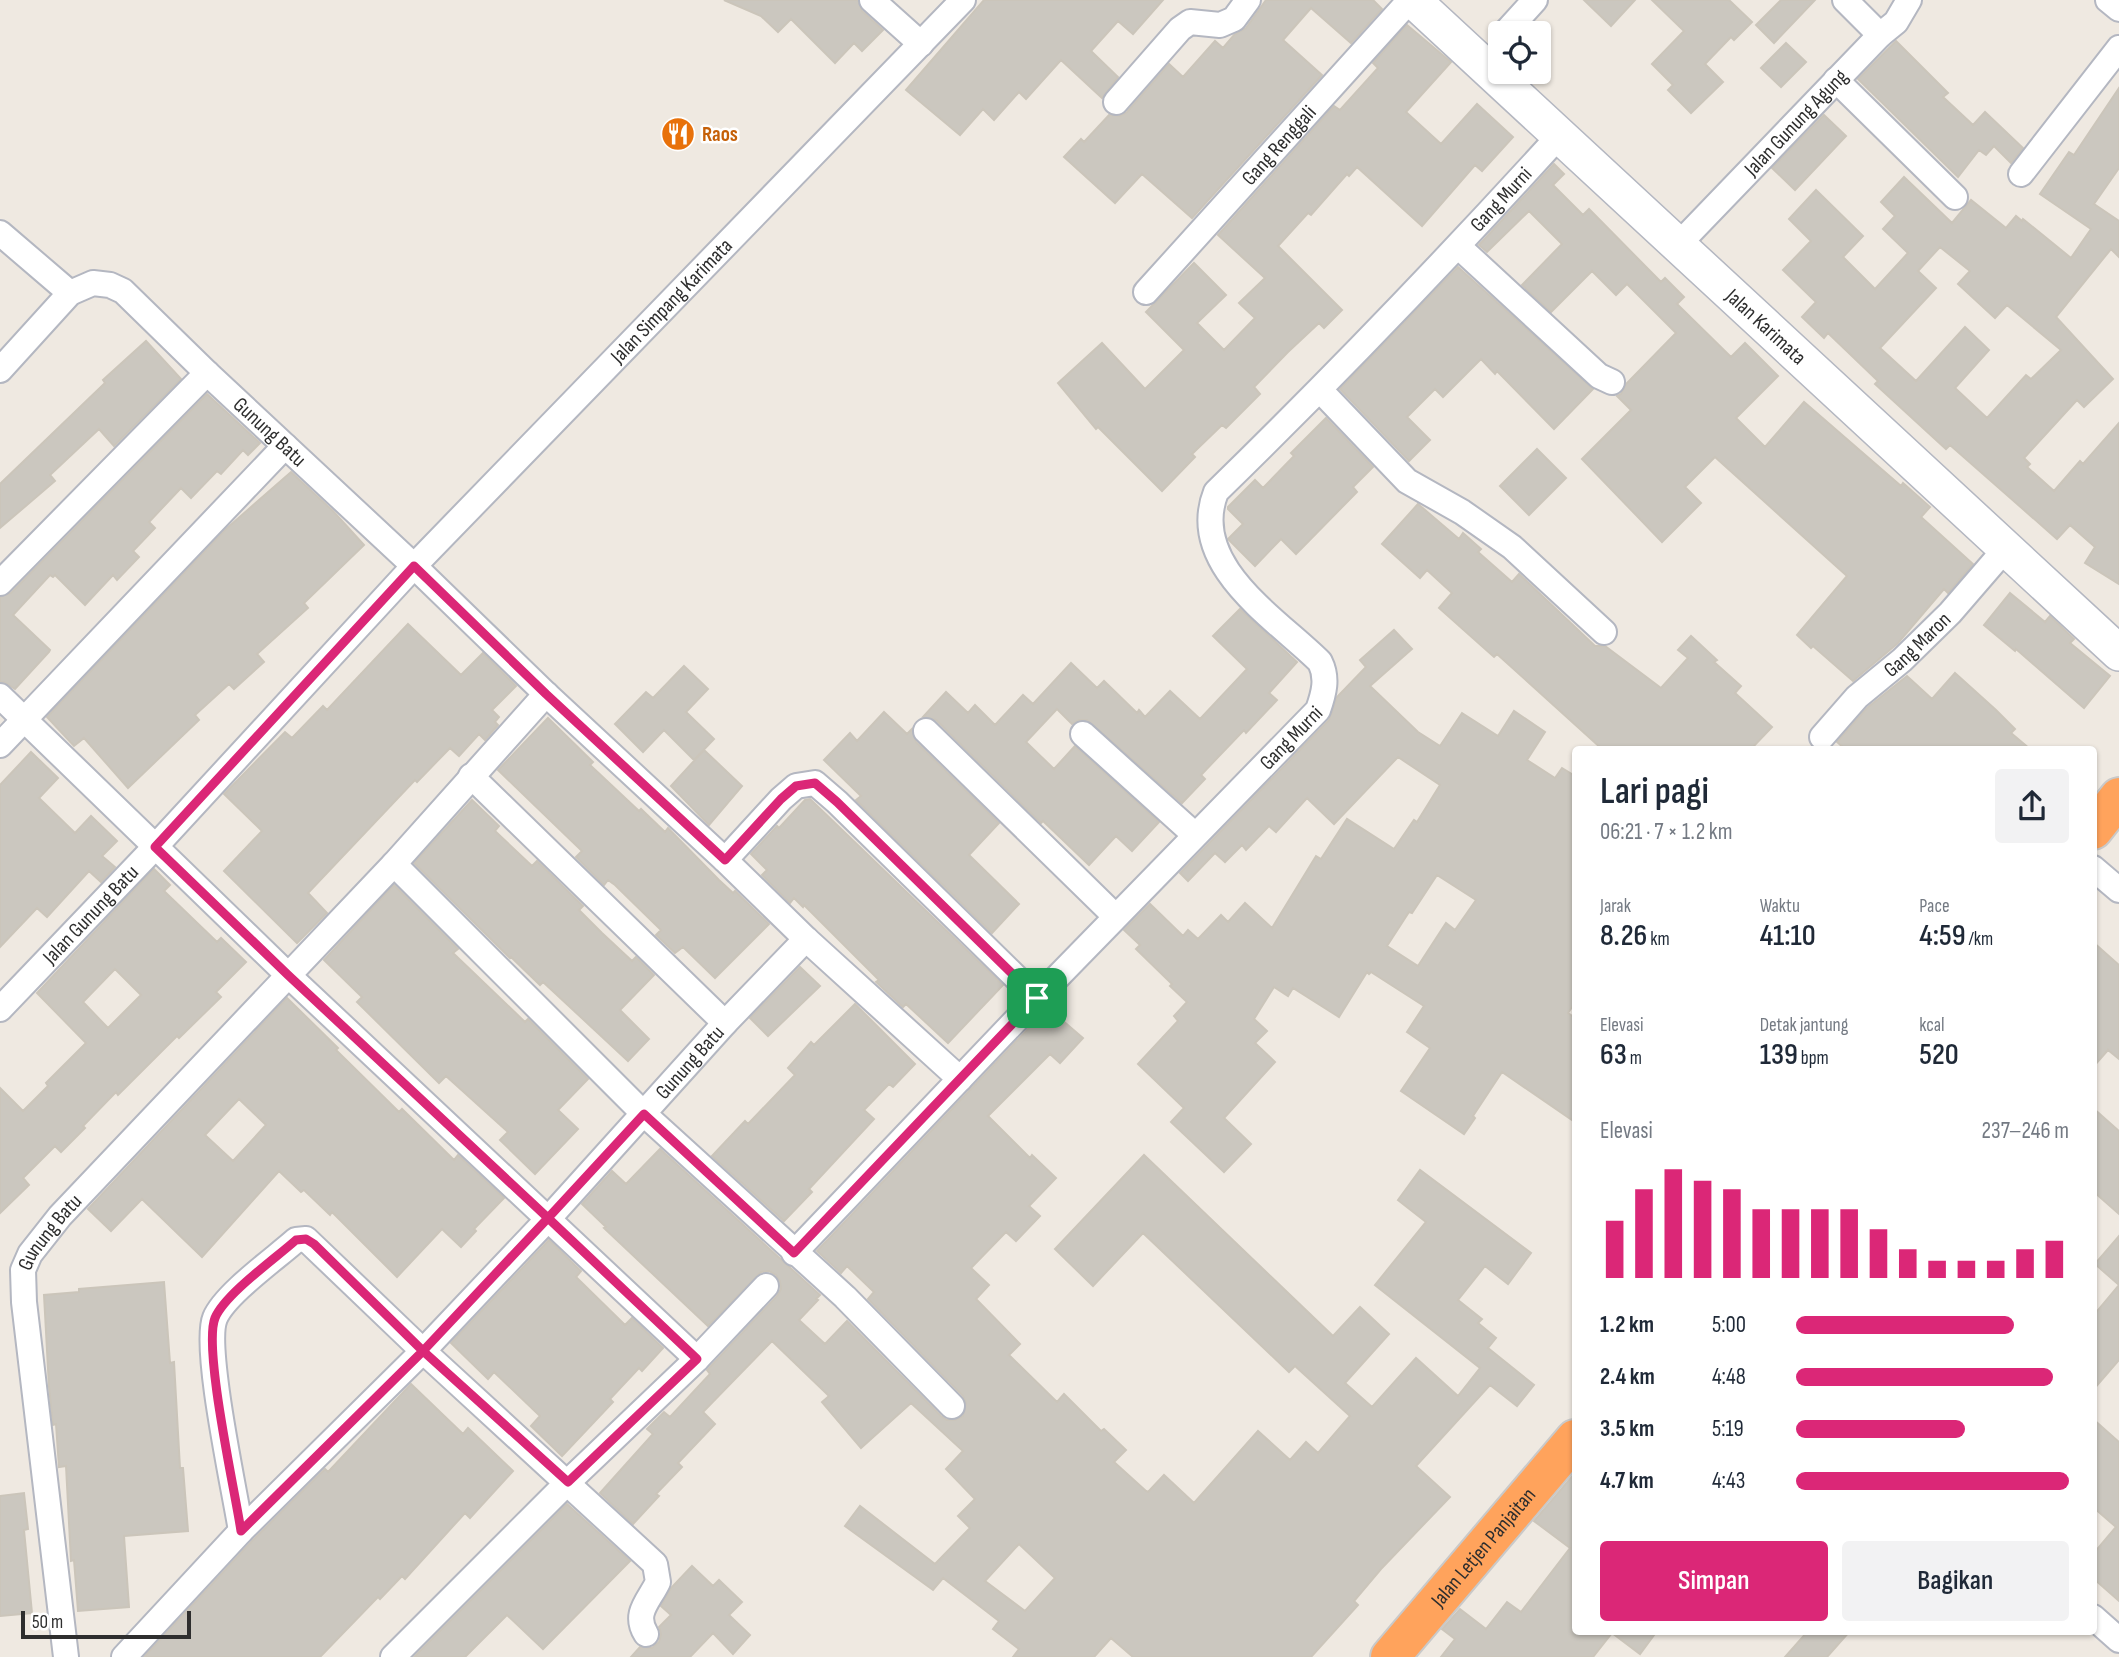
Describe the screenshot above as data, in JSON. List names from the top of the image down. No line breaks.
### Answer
{"streets":{"highway":["Jalan Letjen Panjaitan"],"main road":["Jalan Karimata"],"street":["Jalan Gunung Agung","Gang Renggali","Gang Murni","Jalan Simpang Karimata","Gunung Batu","Gang Maron","Jalan Gunung Batu"]},"crossings":[["Jalan Gunung Agung","Jalan Karimata"],["Gang Renggali","Jalan Karimata"],["Gang Murni","Jalan Karimata"],["Gang Murni","Gunung Batu"],["Jalan Simpang Karimata","Gunung Batu"],["Jalan Simpang Karimata","Jalan Gunung Batu"],["Jalan Karimata","Gang Maron"]],"places":{"restaurant":["Raos"]},"scale_bar":"50 m","page":{"heading":["Lari pagi","06:21 · 7 × 1.2 km"],"stats":[["Jarak","8.26 km"],["Waktu","41:10"],["Pace","4:59 /km"],["Elevasi","63 m"],["Detak jantung","139 bpm"],["kcal","520"]],"chart":["Elevasi","237–246 m"],"list":[{"name":"1.2 km","note":"5:00"},{"name":"2.4 km","note":"4:48"},{"name":"3.5 km","note":"5:19"},{"name":"4.7 km","note":"4:43"}],"buttons":["Simpan","Bagikan"],"scale":"50 m"}}
